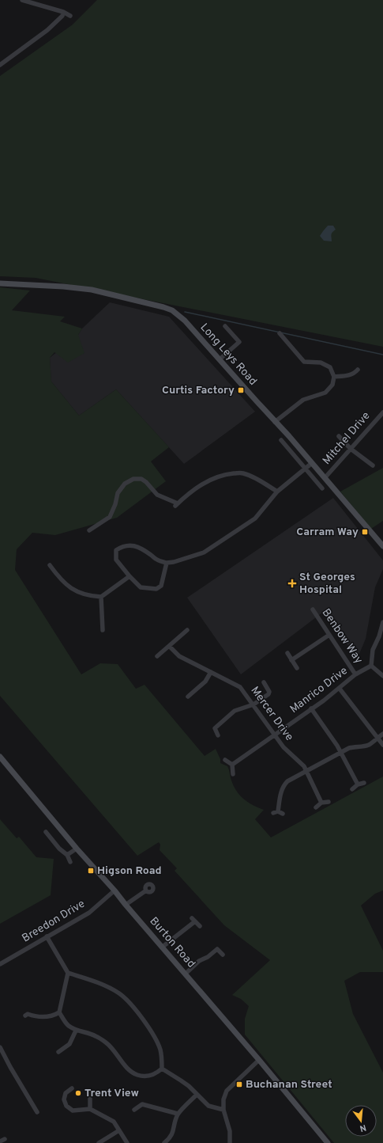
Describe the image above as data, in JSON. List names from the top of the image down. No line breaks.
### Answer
{"streets":{"main road":["Long Leys Road","Burton Road"],"street":["Mitchel Drive","Benbow Way","Manrico Drive","Mercer Drive","Breedon Drive"]},"crossings":[["Long Leys Road","Mitchel Drive"],["Benbow Way","Manrico Drive"],["Manrico Drive","Mercer Drive"],["Breedon Drive","Burton Road"]],"places":{"transit":["Curtis Factory","Carram Way","Higson Road","Buchanan Street"],"health":["St Georges Hospital"],"other":["Trent View"]},"north":"bottom"}
